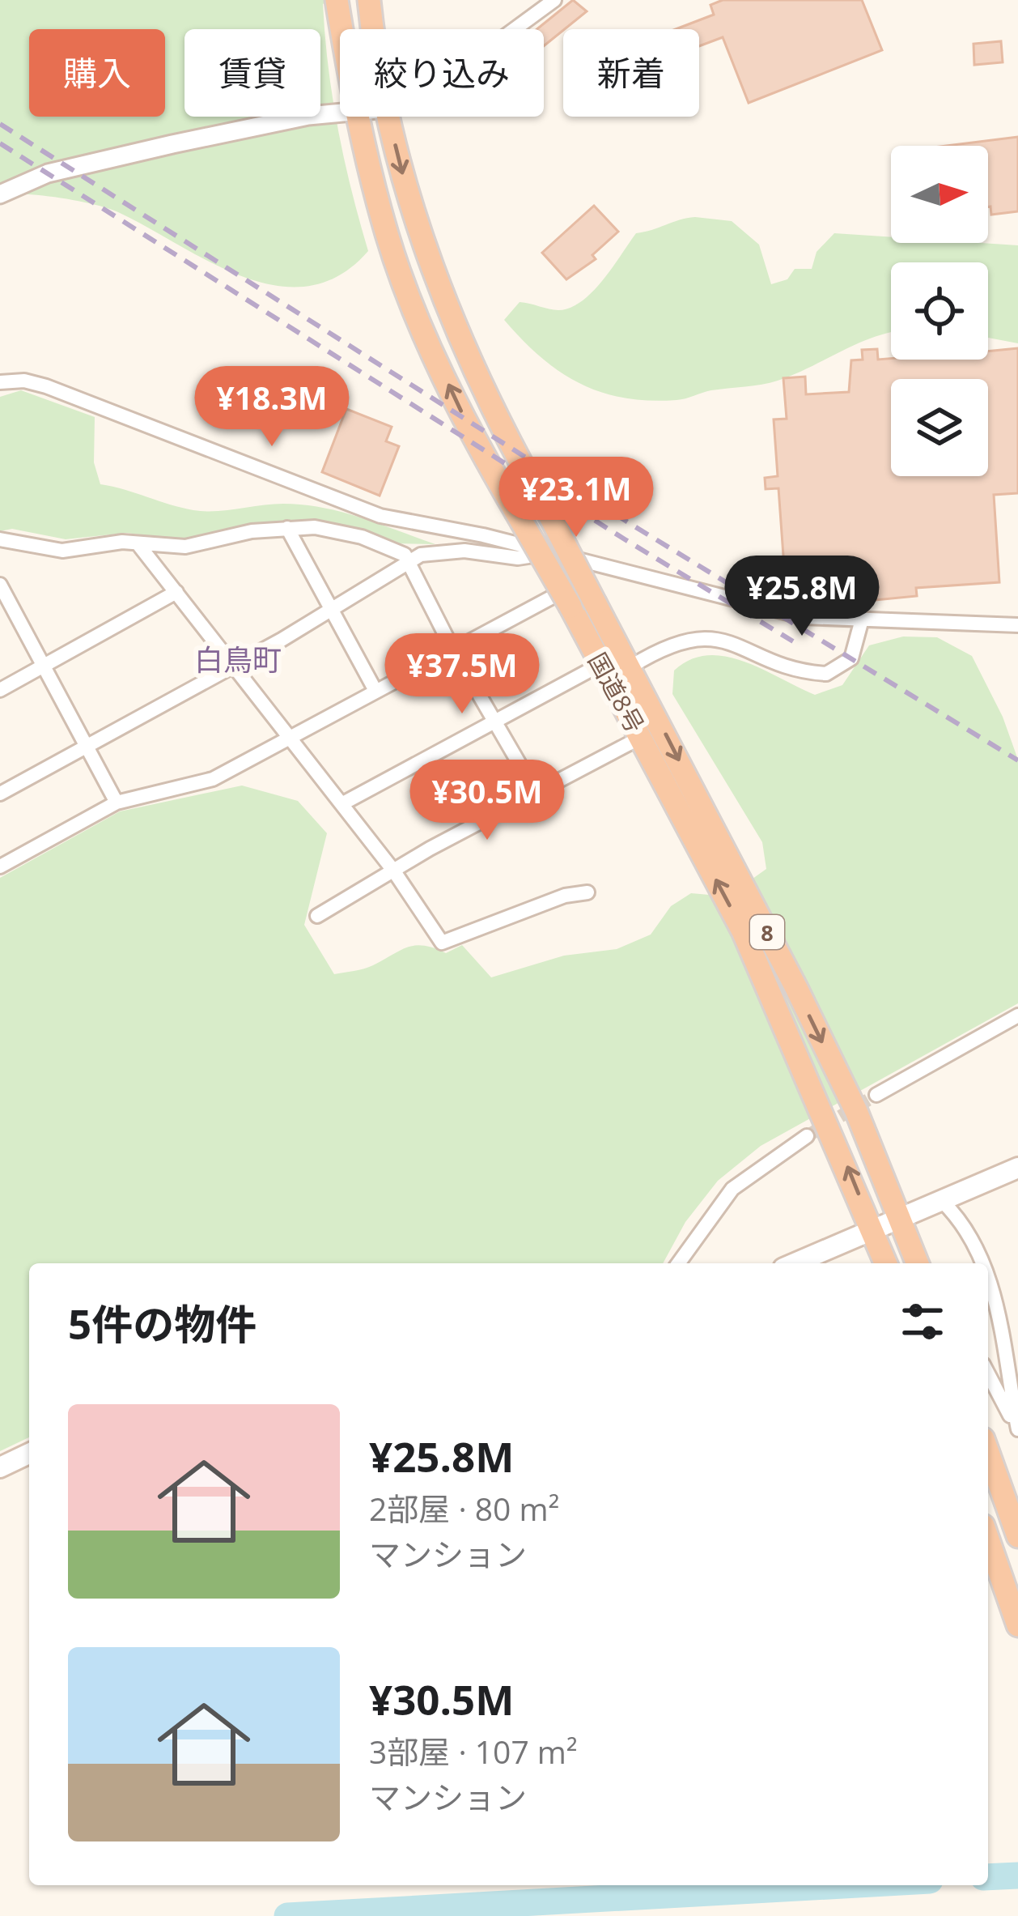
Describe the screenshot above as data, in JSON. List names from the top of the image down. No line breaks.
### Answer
{"streets":{"highway":["国道8号","8"]},"districts":["白鳥町"],"north":"right","page":{"chip":["購入","賃貸","絞り込み","新着"],"price":["¥18.3M","¥23.1M","¥25.8M","¥37.5M","¥30.5M"],"heading":"5件の物件","list":[{"name":"¥25.8M","note":"2部屋 · 80 m² · マンション"},{"name":"¥30.5M","note":"3部屋 · 107 m² · マンション"}]}}
